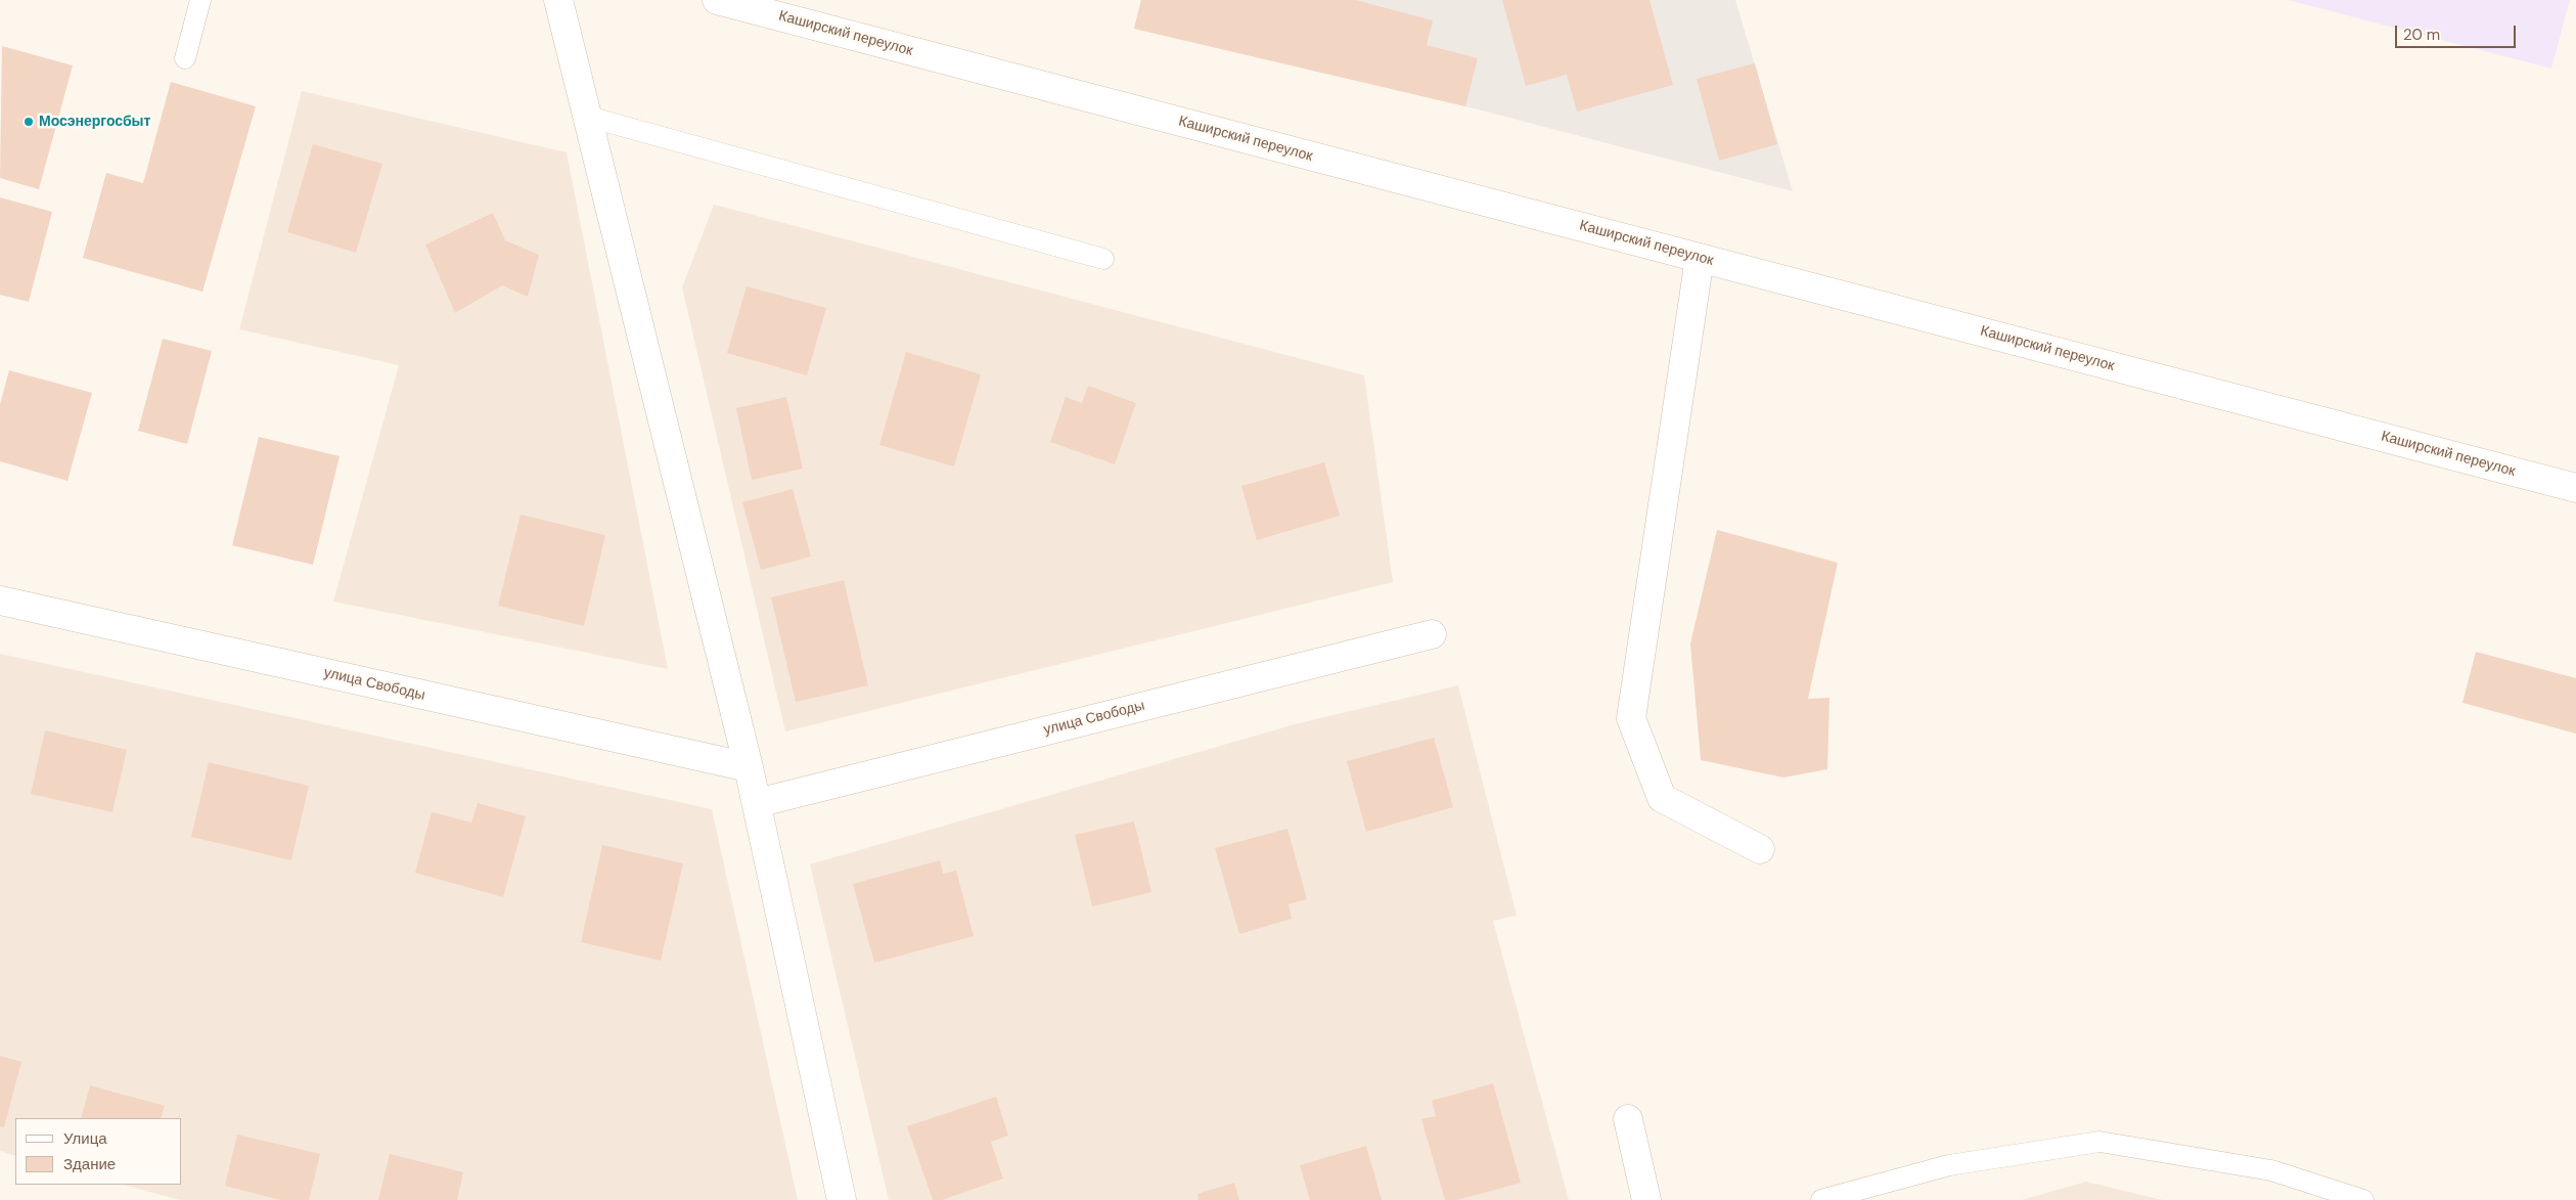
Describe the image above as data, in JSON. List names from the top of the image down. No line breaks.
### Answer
{"streets":{"street":["Каширский переулок","улица Свободы"]},"places":["Мосэнергосбыт"],"legend":["Улица","Здание"],"scale_bar":"20 m"}
